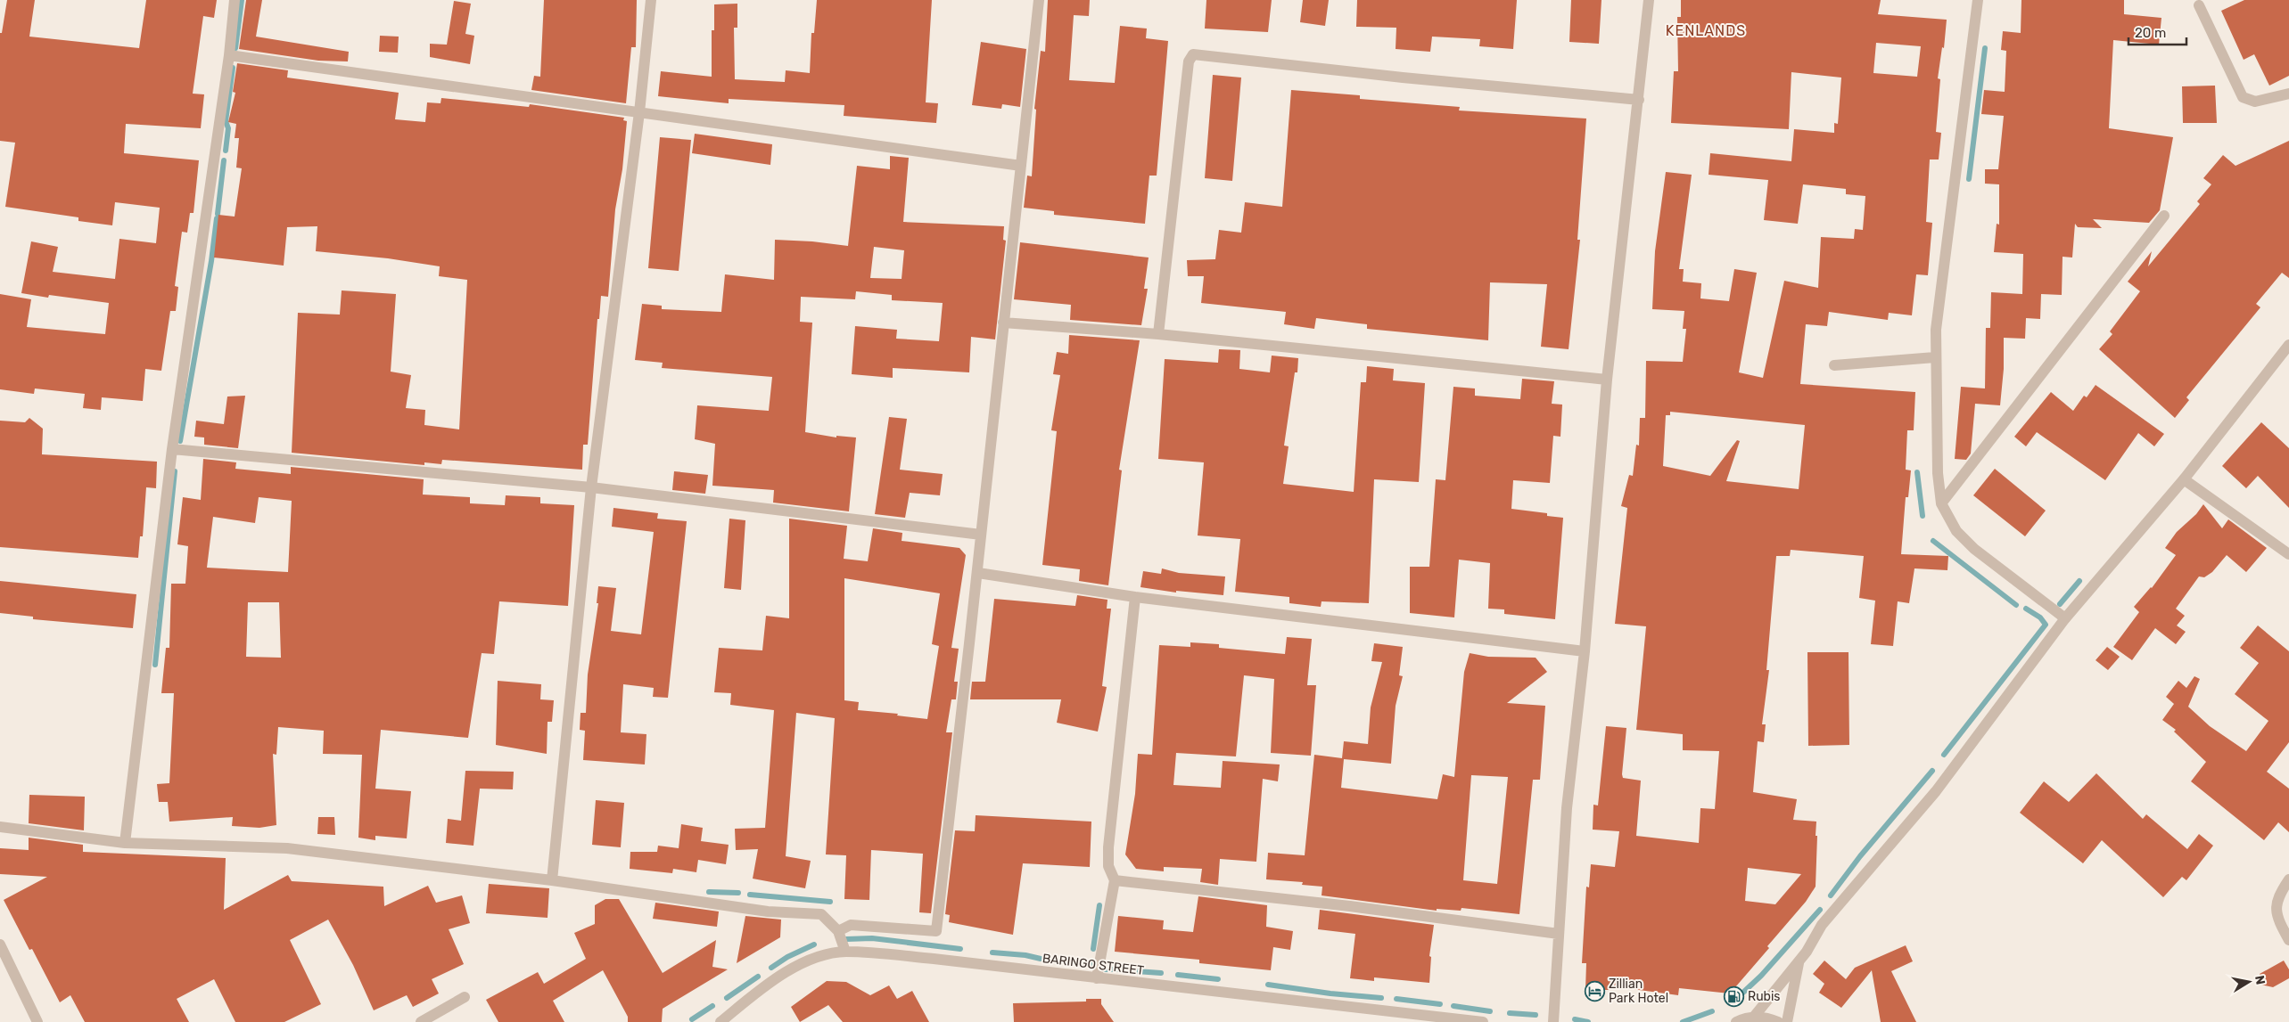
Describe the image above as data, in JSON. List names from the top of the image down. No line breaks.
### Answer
{"streets":{"street":["BARINGO STREET"]},"districts":["KENLANDS"],"places":{"hotel":["Zillian Park Hotel"],"fuel station":["Rubis"]},"scale_bar":"20 m","north":"right"}
